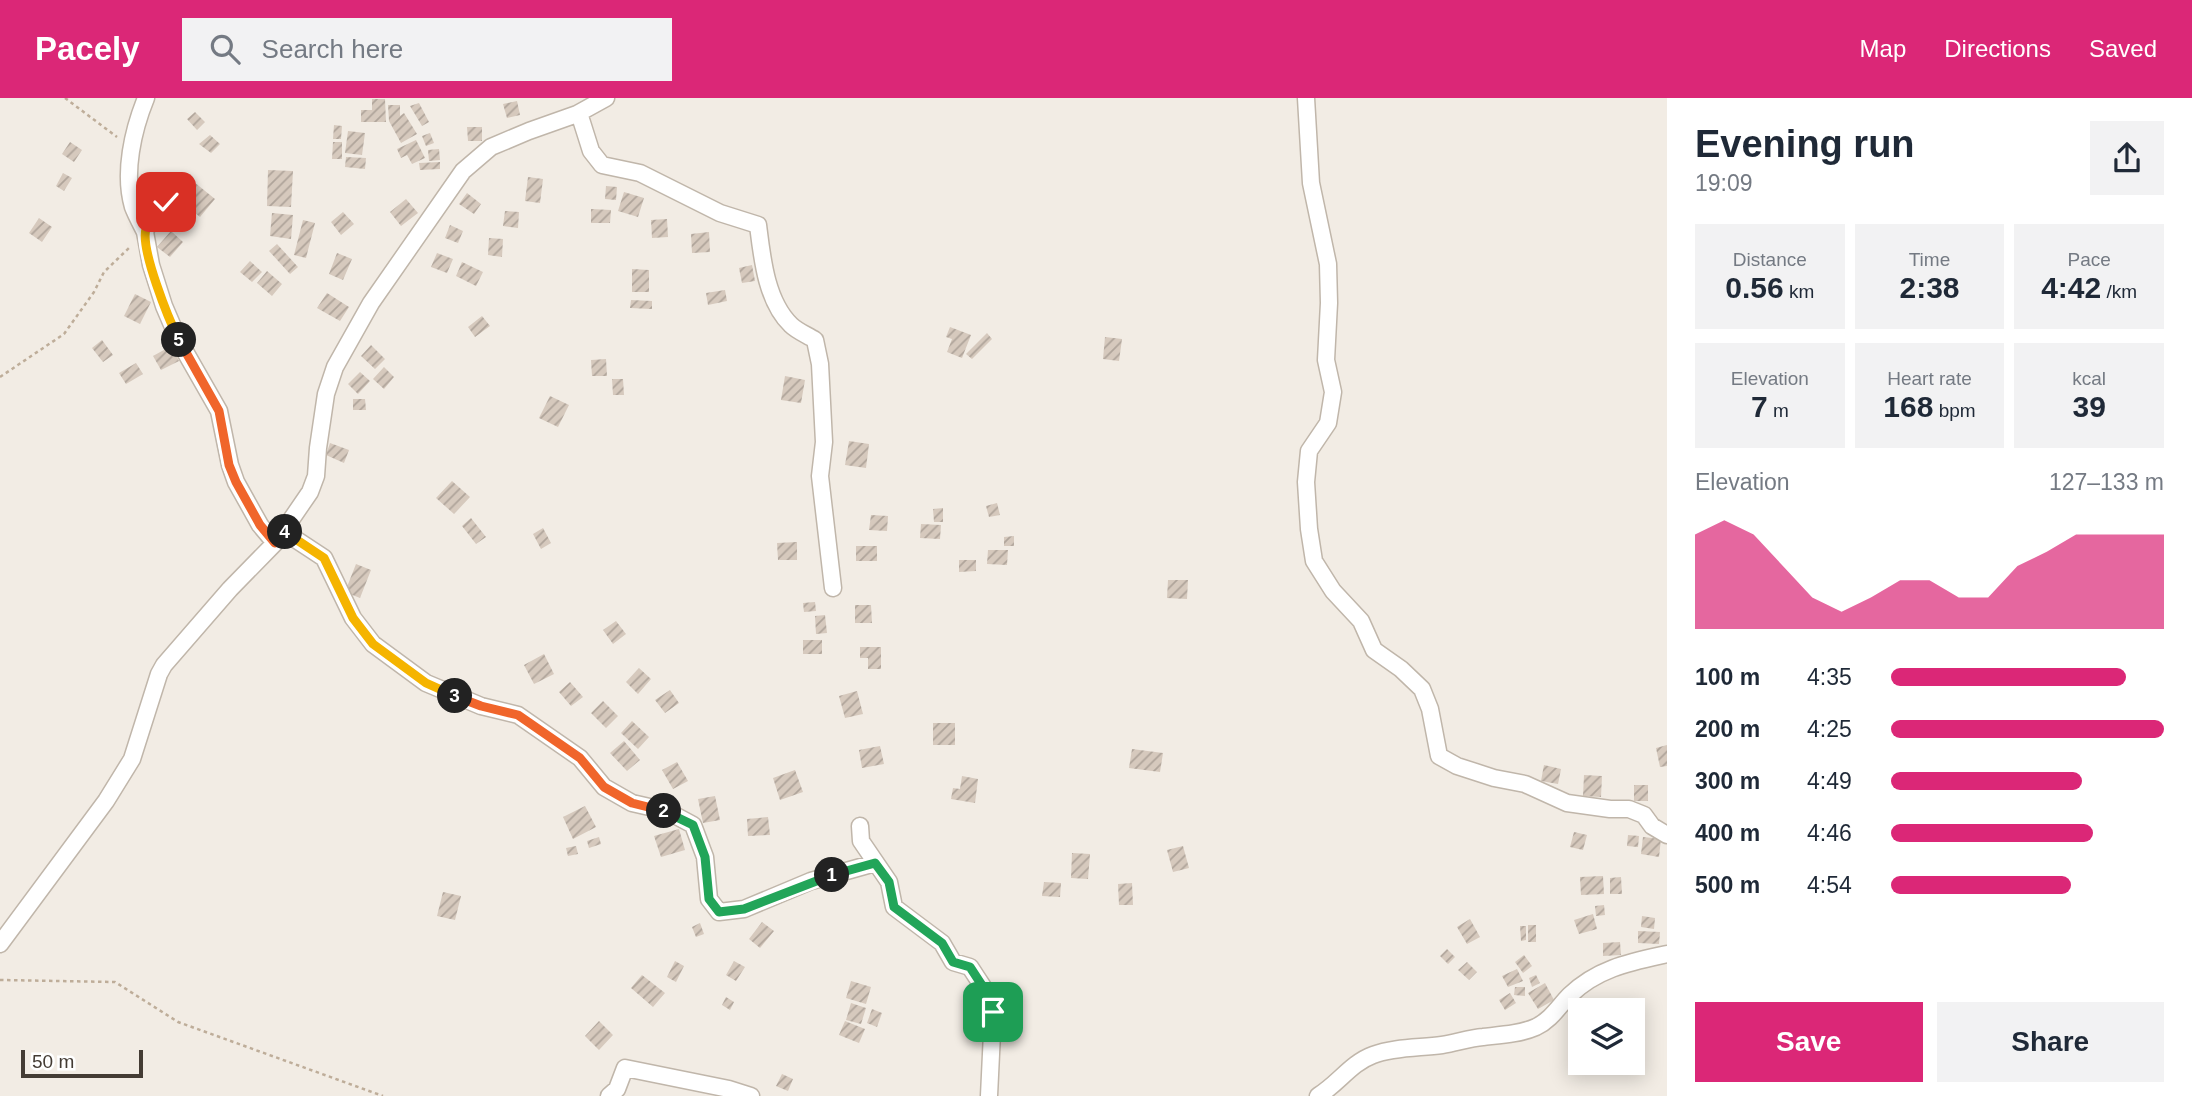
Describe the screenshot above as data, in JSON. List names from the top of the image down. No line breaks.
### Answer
{"scale_bar":"50 m","page":{"header":"Pacely","search":"Search here","nav":["Map","Directions","Saved"],"heading":["Evening run","19:09"],"stats":[["Distance","0.56 km"],["Time","2:38"],["Pace","4:42 /km"],["Elevation","7 m"],["Heart rate","168 bpm"],["kcal","39"]],"pins":["5","4","3","2","1"],"chart":["Elevation","127–133 m"],"list":[{"name":"100 m","note":"4:35"},{"name":"200 m","note":"4:25"},{"name":"300 m","note":"4:49"},{"name":"400 m","note":"4:46"},{"name":"500 m","note":"4:54"}],"buttons":["Save","Share"],"scale":"50 m"}}
